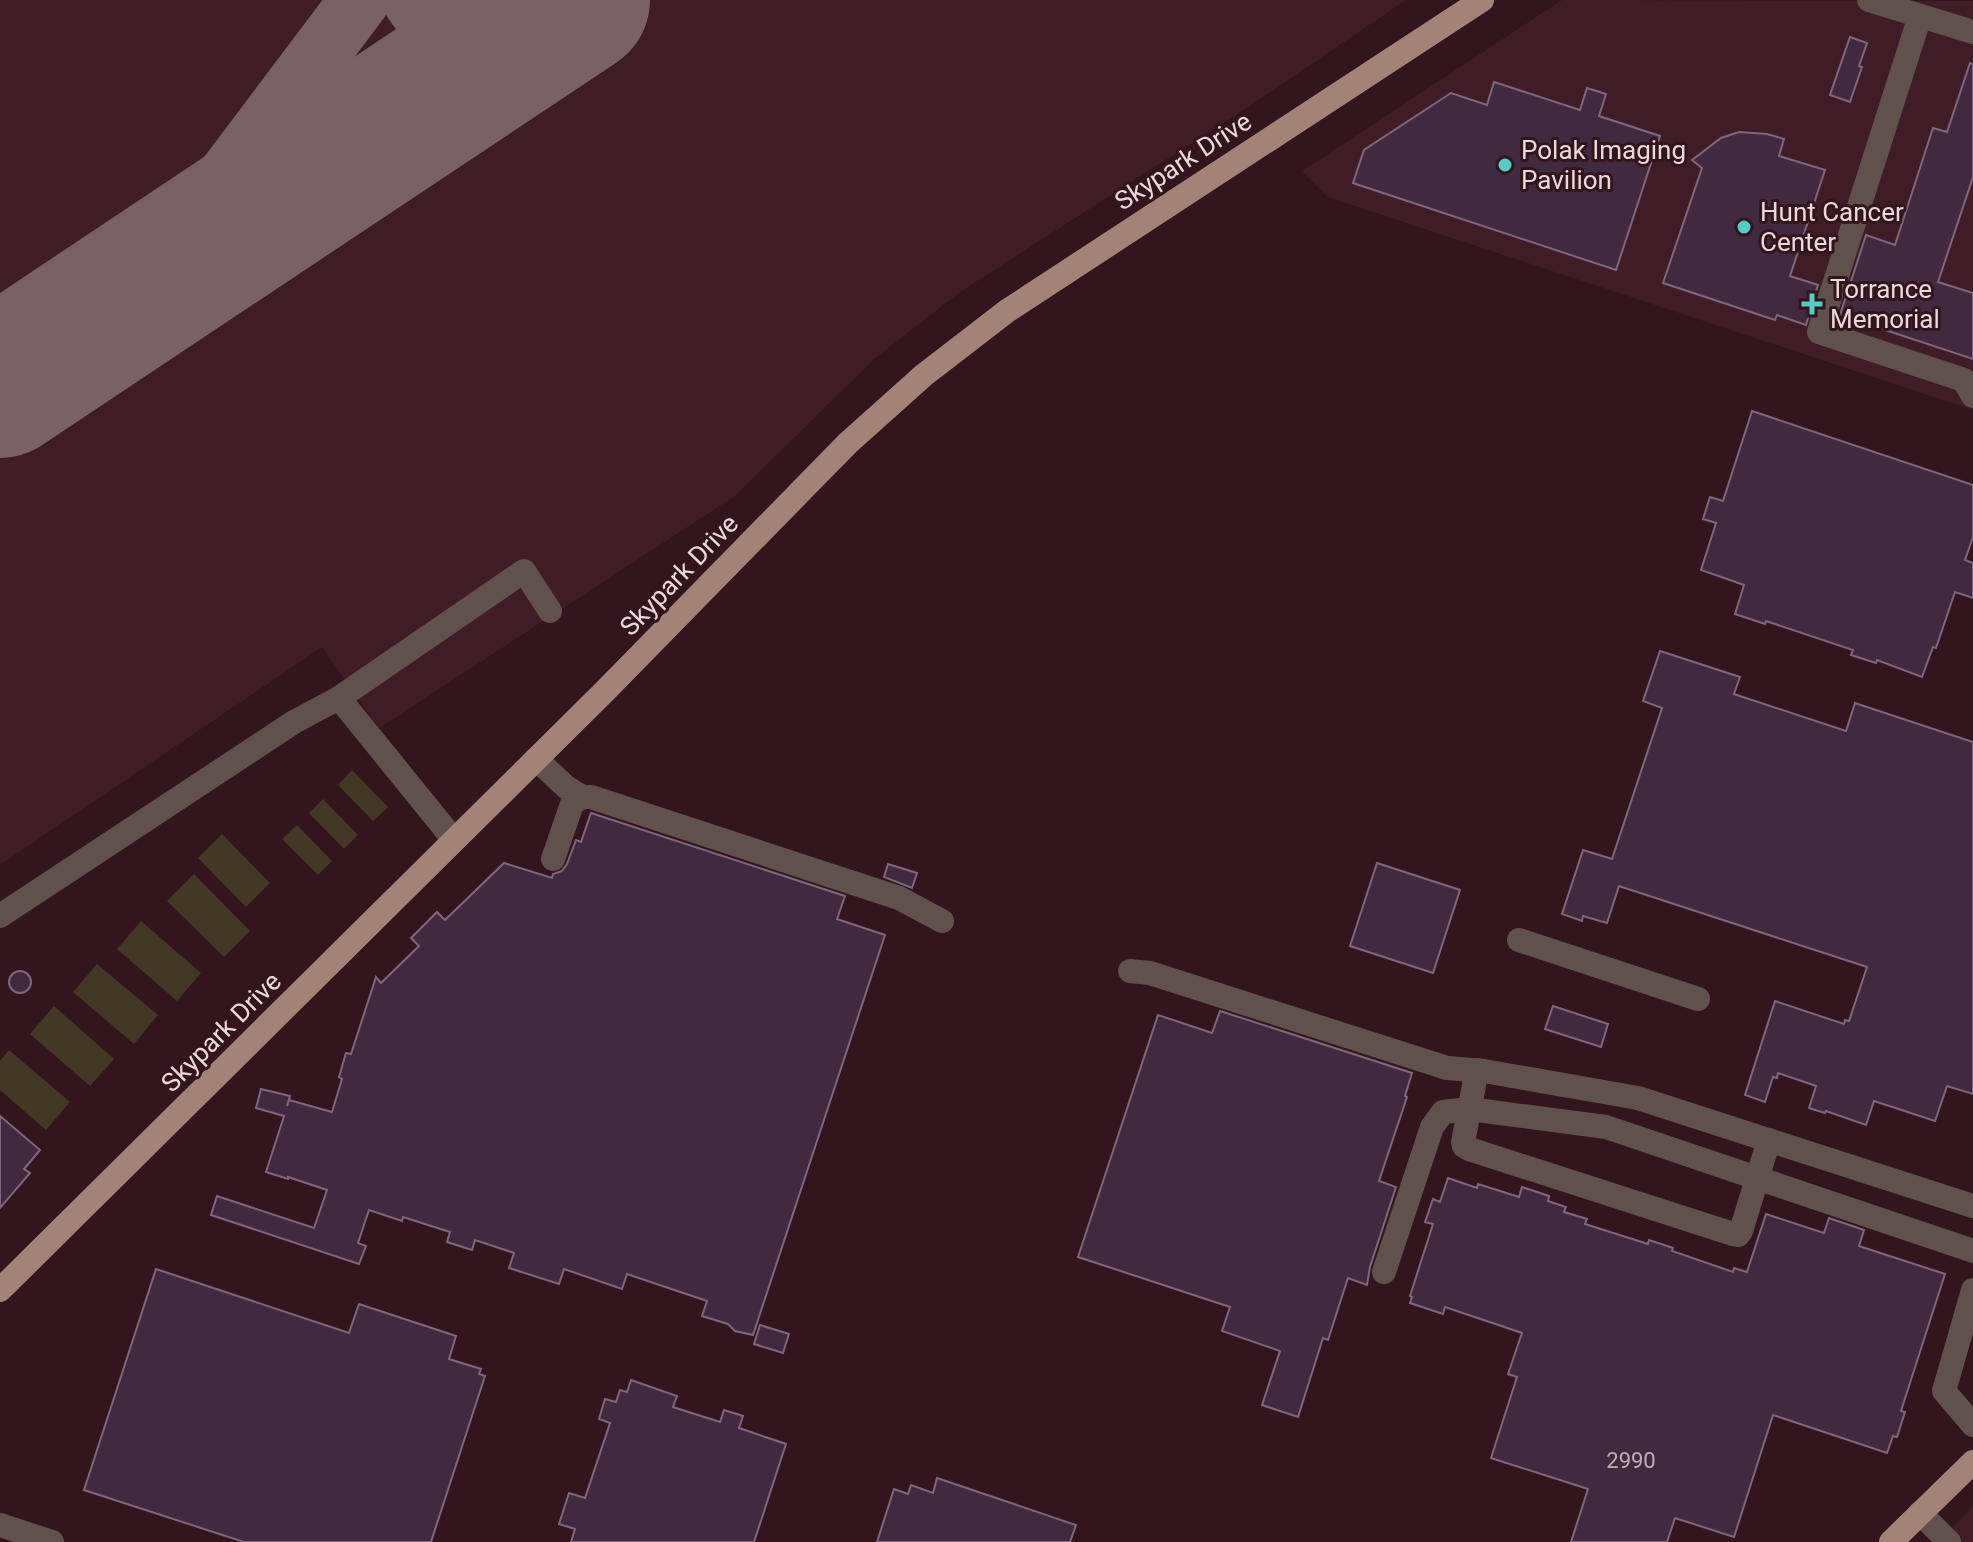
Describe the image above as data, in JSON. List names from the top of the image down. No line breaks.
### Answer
{"streets":{"main road":["Skypark Drive"]},"places":{"other":["Polak Imaging Pavilion","Hunt Cancer Center"],"health":["Torrance Memorial"]},"house_numbers":["2990"]}
